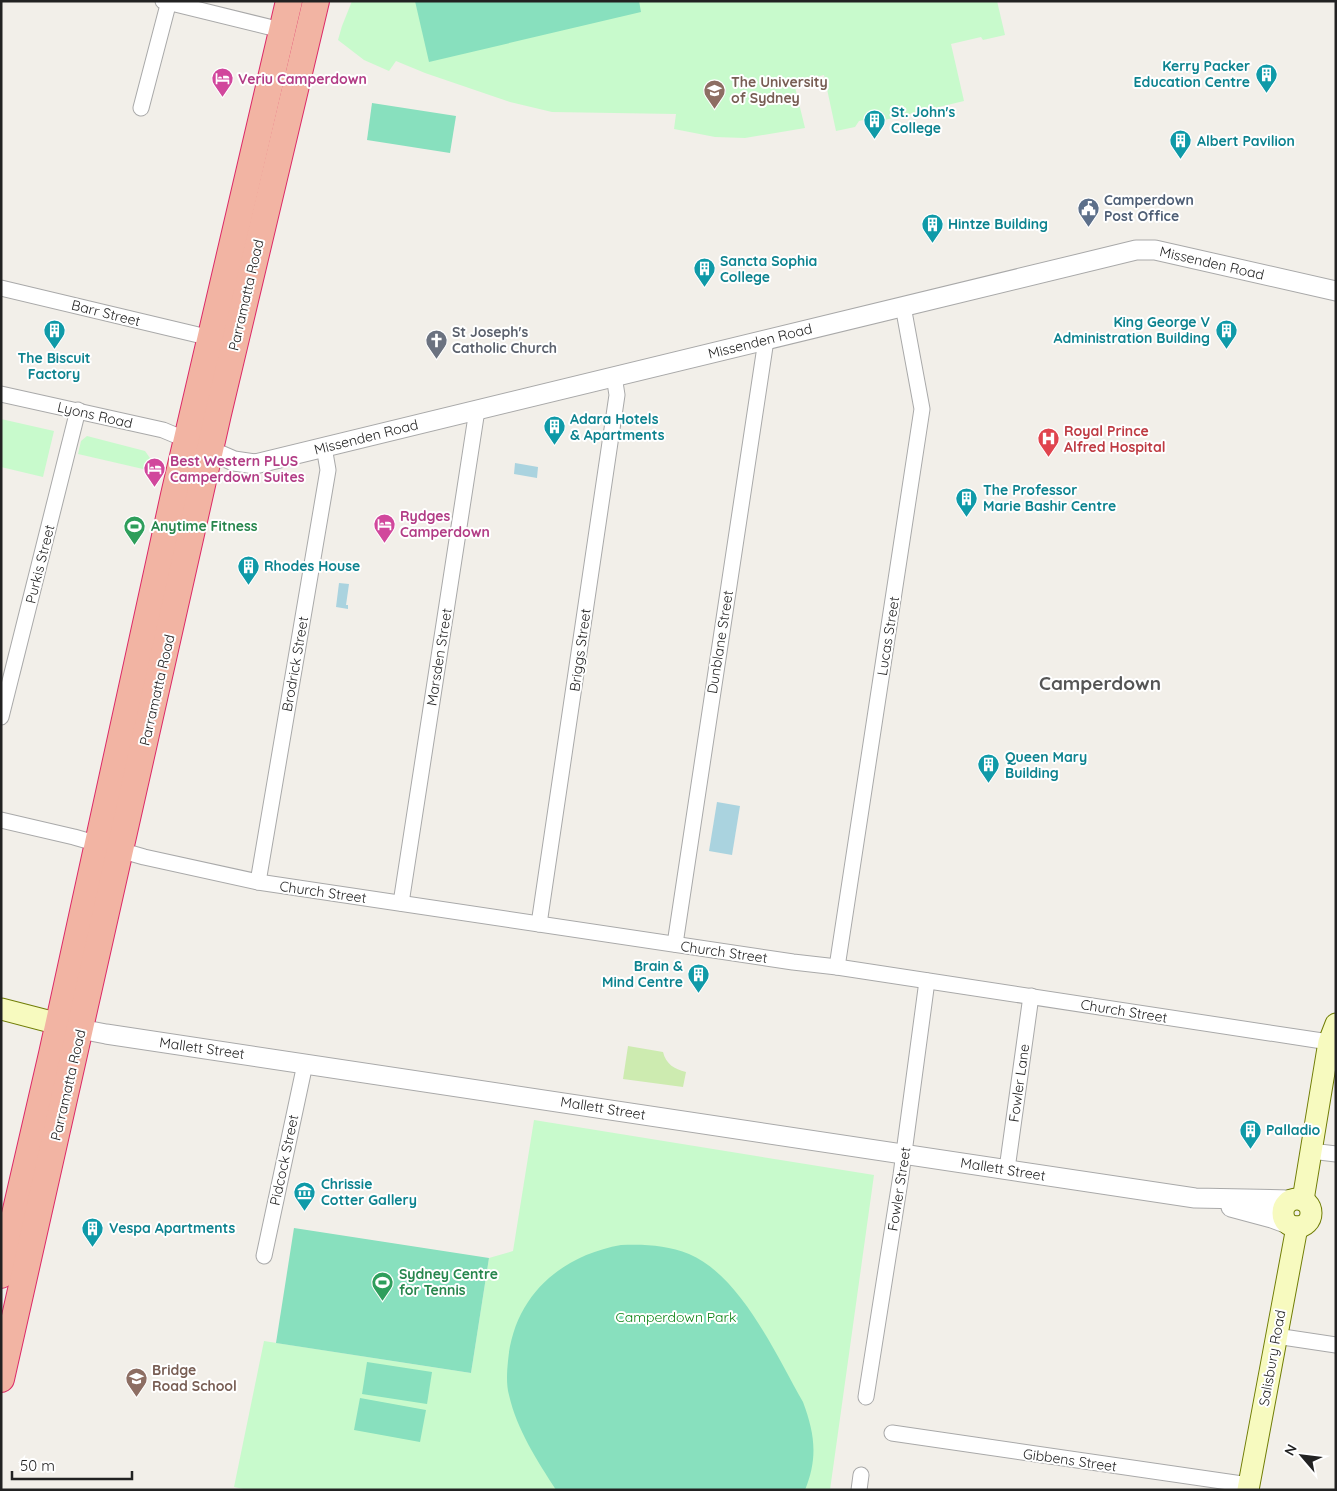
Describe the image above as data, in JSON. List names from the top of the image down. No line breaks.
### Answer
{"streets":{"highway":["Parramatta Road"],"main road":["Mallett Street","Salisbury Road"],"street":["Missenden Road","Barr Street","Lyons Road","Purkis Street","Lucas Street","Dunblane Street","Briggs Street","Marsden Street","Brodrick Street","Church Street","Fowler Lane","Pidcock Street","Fowler Street","Gibbens Street"]},"crossings":[["Missenden Road","Parramatta Road"],["Missenden Road","Lyons Road"],["Missenden Road","Lucas Street"],["Missenden Road","Dunblane Street"],["Missenden Road","Briggs Street"],["Missenden Road","Marsden Street"],["Missenden Road","Brodrick Street"],["Parramatta Road","Barr Street"],["Parramatta Road","Lyons Road"],["Parramatta Road","Church Street"],["Parramatta Road","Mallett Street"],["Lyons Road","Purkis Street"],["Lucas Street","Church Street"],["Dunblane Street","Church Street"],["Briggs Street","Church Street"],["Marsden Street","Church Street"],["Brodrick Street","Church Street"],["Church Street","Fowler Lane"],["Church Street","Fowler Street"],["Mallett Street","Fowler Lane"],["Mallett Street","Pidcock Street"],["Mallett Street","Fowler Street"],["Mallett Street","Salisbury Road"],["Salisbury Road","Gibbens Street"]],"districts":["Camperdown"],"parks":["Camperdown Park"],"places":{"building":["Kerry Packer Education Centre","St. John's College","Albert Pavilion","Hintze Building","Sancta Sophia College","The Biscuit Factory","King George V Administration Building","Adara Hotels & Apartments","The Professor Marie Bashir Centre","Rhodes House","Queen Mary Building","Brain & Mind Centre","Palladio","Vespa Apartments"],"hotel":["Veriu Camperdown","Best Western PLUS Camperdown Suites","Rydges Camperdown"],"school or university":["The University of Sydney","Bridge Road School"],"public building":["Camperdown Post Office"],"church":["St Joseph's Catholic Church"],"hospital":["Royal Prince Alfred Hospital"],"sports":["Anytime Fitness","Sydney Centre for Tennis"],"museum":["Chrissie Cotter Gallery"]},"scale_bar":"50 m","north":"top left"}
